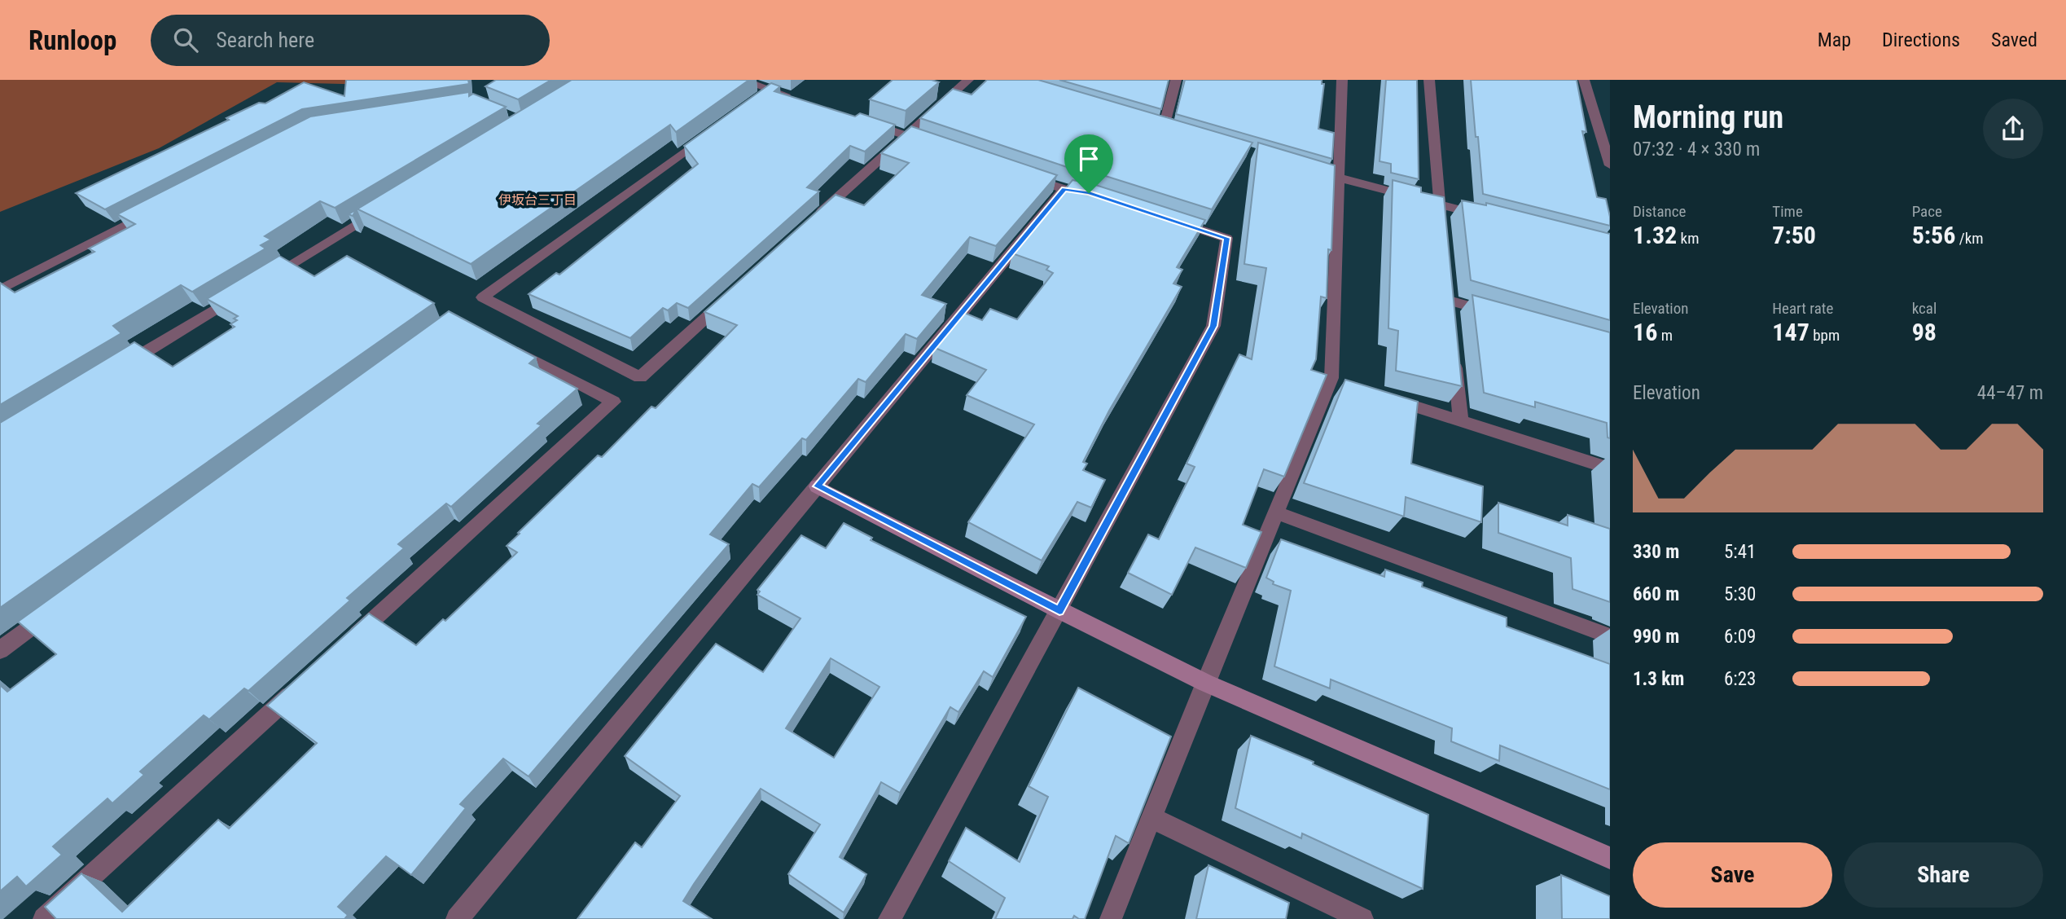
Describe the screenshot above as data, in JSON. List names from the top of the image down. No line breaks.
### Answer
{"districts":["伊坂台三丁目"],"page":{"header":"Runloop","search":"Search here","nav":["Map","Directions","Saved"],"heading":["Morning run","07:32 · 4 × 330 m"],"stats":[["Distance","1.32 km"],["Time","7:50"],["Pace","5:56 /km"],["Elevation","16 m"],["Heart rate","147 bpm"],["kcal","98"]],"chart":["Elevation","44–47 m"],"list":[{"name":"330 m","note":"5:41"},{"name":"660 m","note":"5:30"},{"name":"990 m","note":"6:09"},{"name":"1.3 km","note":"6:23"}],"buttons":["Save","Share"]}}
